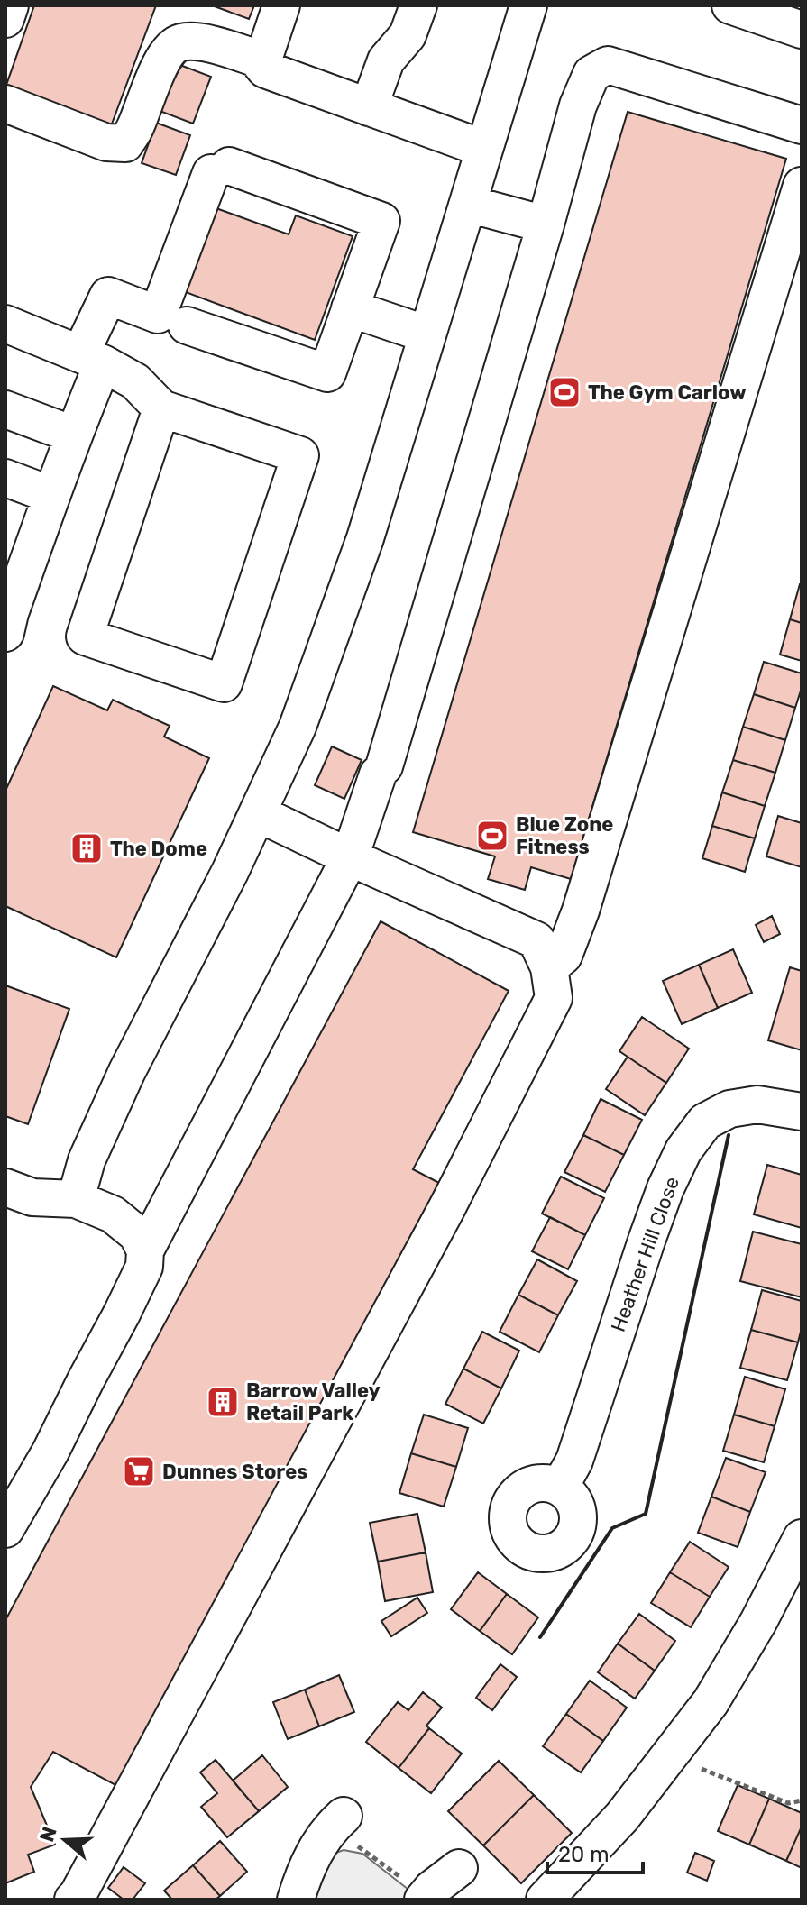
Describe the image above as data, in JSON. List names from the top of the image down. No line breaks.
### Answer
{"streets":{"street":["Heather Hill Close"]},"places":{"sports":["The Gym Carlow","Blue Zone Fitness"],"building":["The Dome","Barrow Valley Retail Park"],"supermarket":["Dunnes Stores"]},"scale_bar":"20 m","north":"left"}
